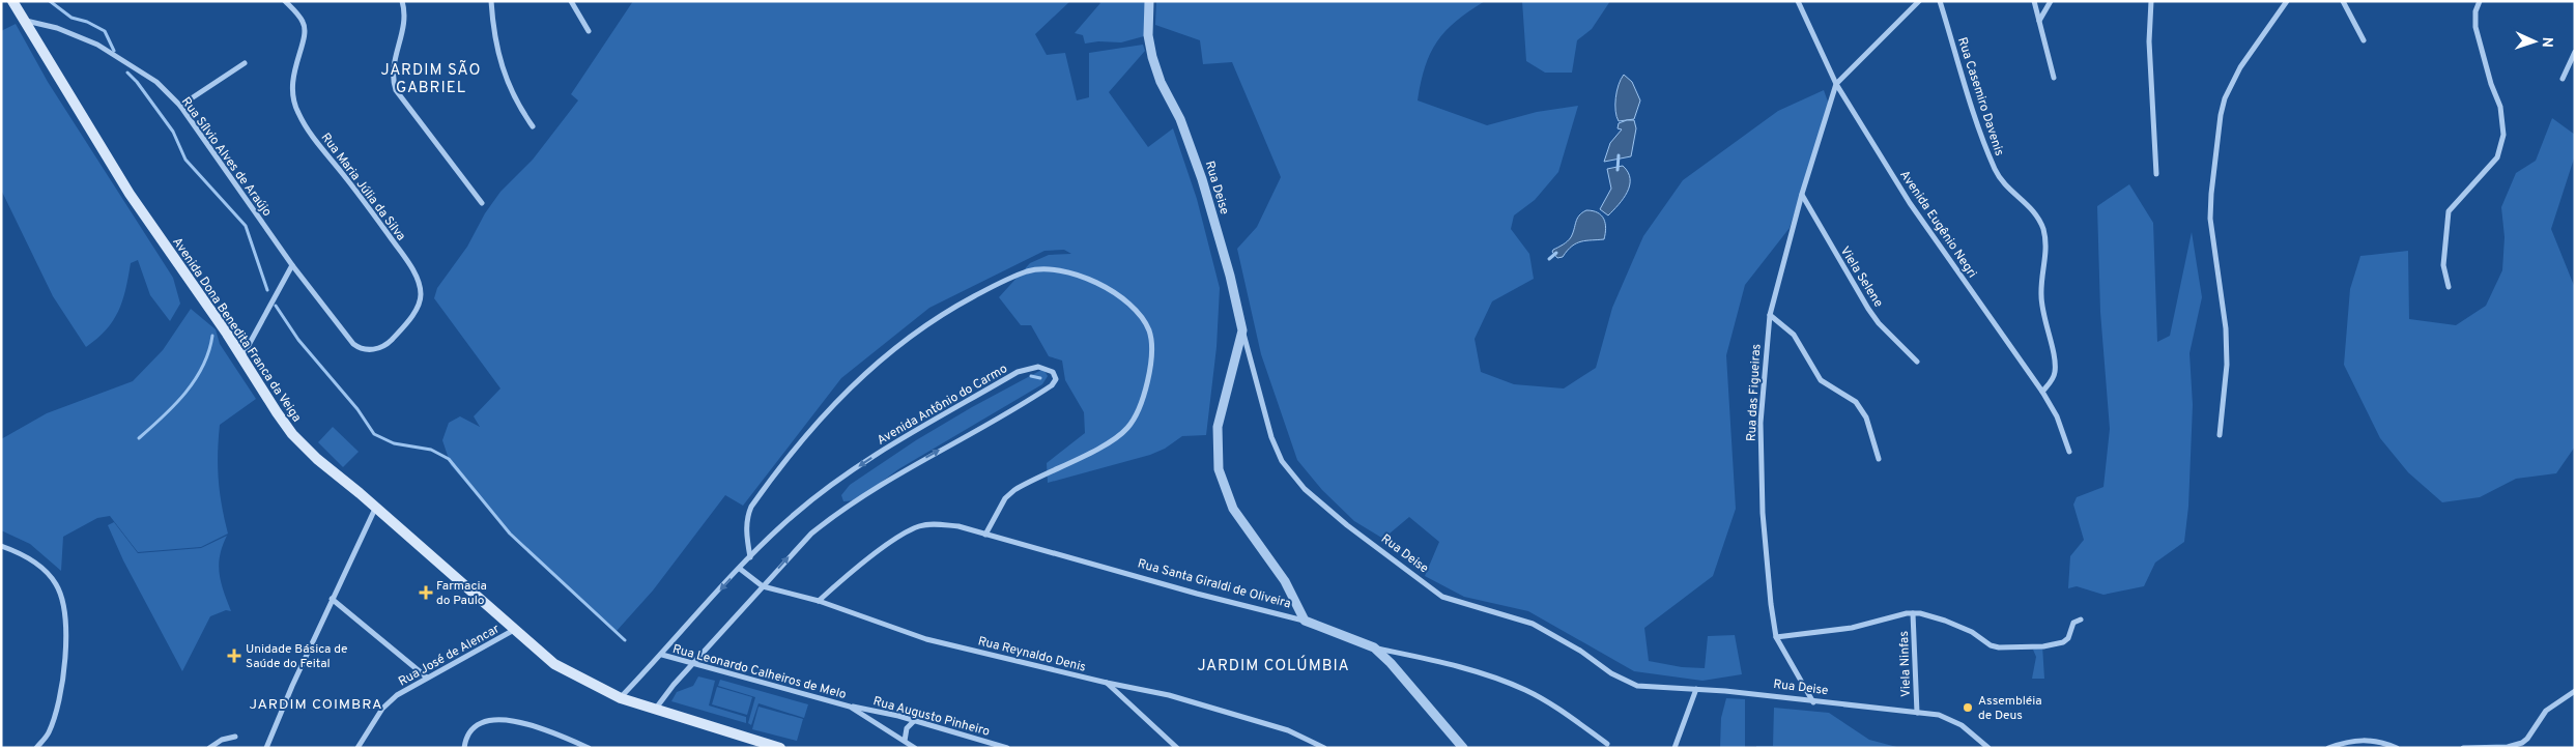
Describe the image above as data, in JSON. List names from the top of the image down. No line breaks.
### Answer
{"streets":{"main road":["Avenida Dona Benedita Franca da Veiga"],"street":["Rua Casemiro Davenis","Rua Sílvio Alves de Araújo","Rua Maria Júlia da Silva","Rua Deise","Avenida Eugênio Negri","Viela Selene","Rua das Figueiras","Avenida Antônio do Carmo","Rua Santa Giraldi de Oliveira","Rua Reynaldo Denis","Rua José de Alencar","Viela Ninfas","Rua Leonardo Calheiros de Melo","Rua Augusto Pinheiro"]},"crossings":[["Rua Casemiro Davenis","Avenida Eugênio Negri"],["Rua Sílvio Alves de Araújo","Rua Maria Júlia da Silva"],["Rua Sílvio Alves de Araújo","Avenida Dona Benedita Franca da Veiga"],["Rua Deise","Rua das Figueiras"],["Rua Deise","Viela Ninfas"],["Avenida Eugênio Negri","Rua das Figueiras"],["Viela Selene","Rua das Figueiras"],["Avenida Dona Benedita Franca da Veiga","Avenida Antônio do Carmo"],["Avenida Dona Benedita Franca da Veiga","Rua José de Alencar"],["Avenida Antônio do Carmo","Rua Reynaldo Denis"],["Avenida Antônio do Carmo","Rua Leonardo Calheiros de Melo"],["Rua Santa Giraldi de Oliveira","Rua Reynaldo Denis"],["Rua Leonardo Calheiros de Melo","Rua Augusto Pinheiro"]],"districts":["JARDIM SÃO GABRIEL","JARDIM COLÚMBIA","JARDIM COIMBRA"],"places":{"health":["Farmacia do Paulo","Unidade Básica de Saúde do Feital"],"other":["Assembléia de Deus"]},"north":"right"}
